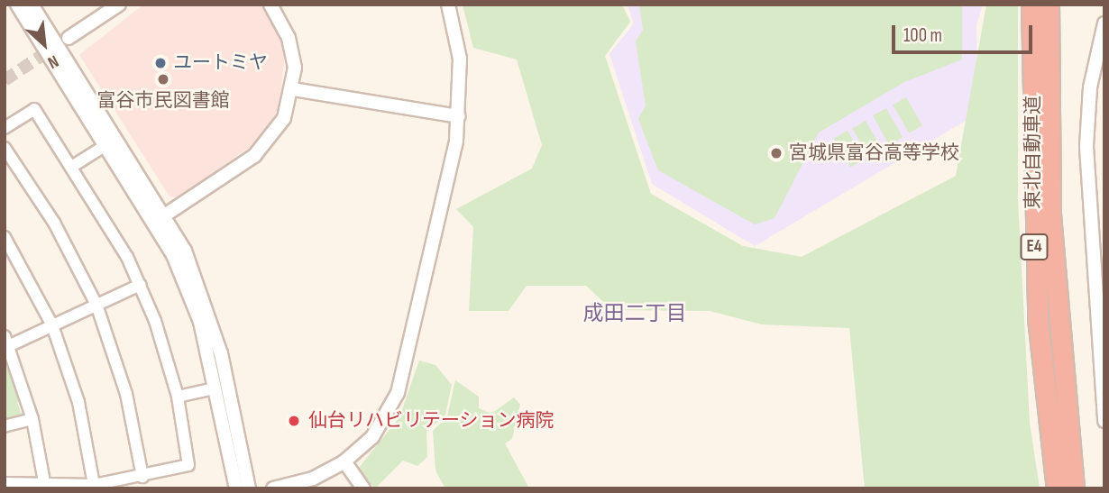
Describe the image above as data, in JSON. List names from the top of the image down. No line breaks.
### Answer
{"streets":{"highway":["東北自動車道","E4"]},"districts":["成田二丁目"],"places":["ユートミヤ","富谷市民図書館","宮城県富谷高等学校","仙台リハビリテーション病院"],"scale_bar":"100 m","north":"bottom right"}
